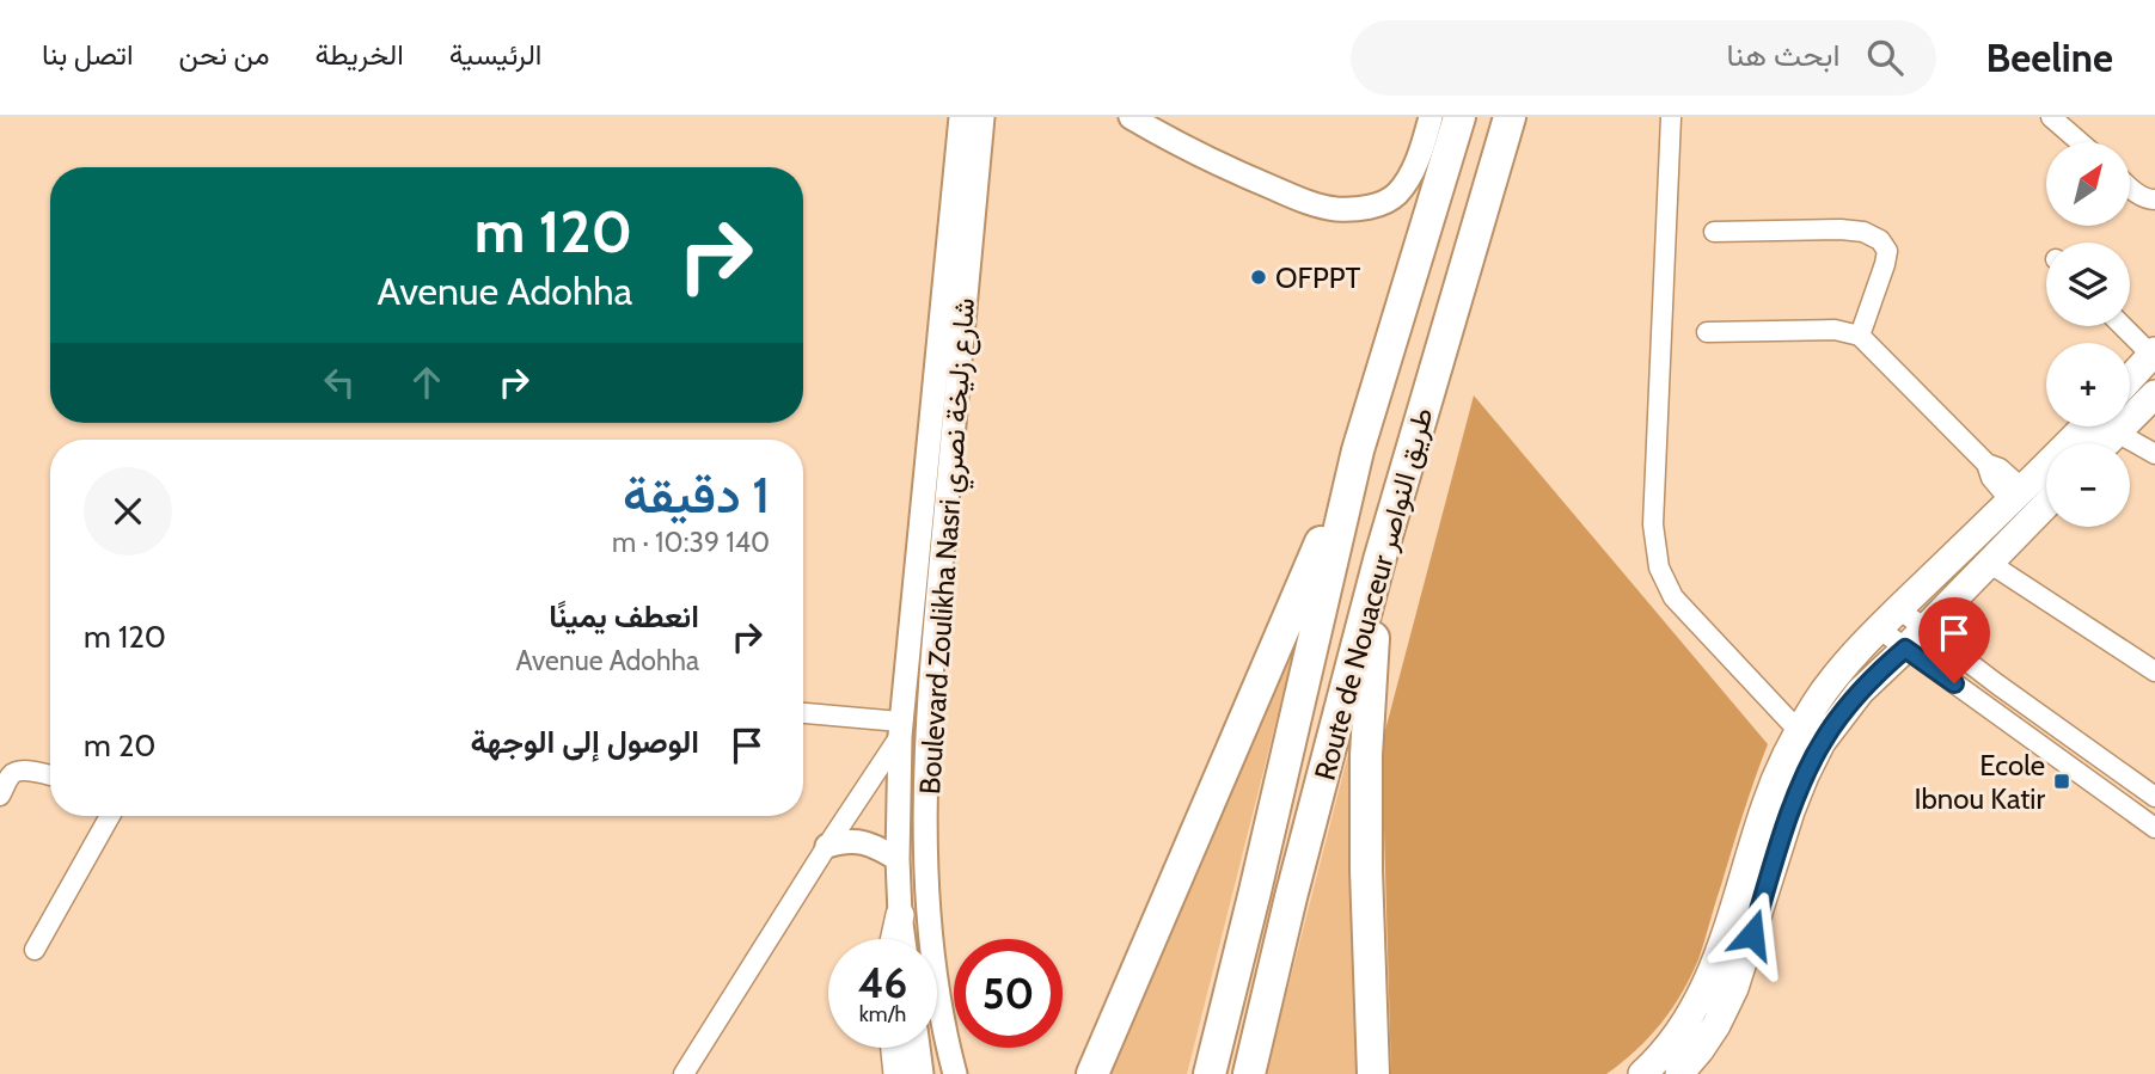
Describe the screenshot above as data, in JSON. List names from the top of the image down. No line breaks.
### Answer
{"streets":{"highway":["Route de Nouaceur طريق النواصر"],"street":["Boulevard Zoulikha Nasri شارع زليخة نصري"]},"places":{"other":["OFPPT"],"transit":["Ecole Ibnou Katir"]},"north":"top right","page":{"header":"Beeline","search":"ابحث هنا","nav":["الرئيسية","الخريطة","من نحن","اتصل بنا"],"map_buttons":["+","−"],"turn":["120 m","Avenue Adohha"],"heading":["1 دقيقة","140 m · 10:39"],"list":[{"name":"انعطف يمينًا","note":"Avenue Adohha","value":"120 m"},{"name":"الوصول إلى الوجهة","value":"20 m"}],"speed":"46 km/h","limit":"50"}}
